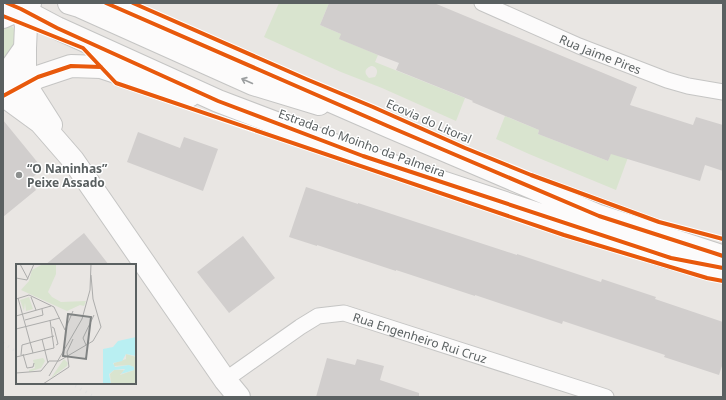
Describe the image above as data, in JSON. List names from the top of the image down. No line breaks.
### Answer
{"streets":{"main road":["Estrada do Moinho da Palmeira"],"lane":["Rua Jaime Pires","Rua Engenheiro Rui Cruz"],"cycle path":["Ecovia do Litoral"]},"places":["“O Naninhas” Peixe Assado"]}
